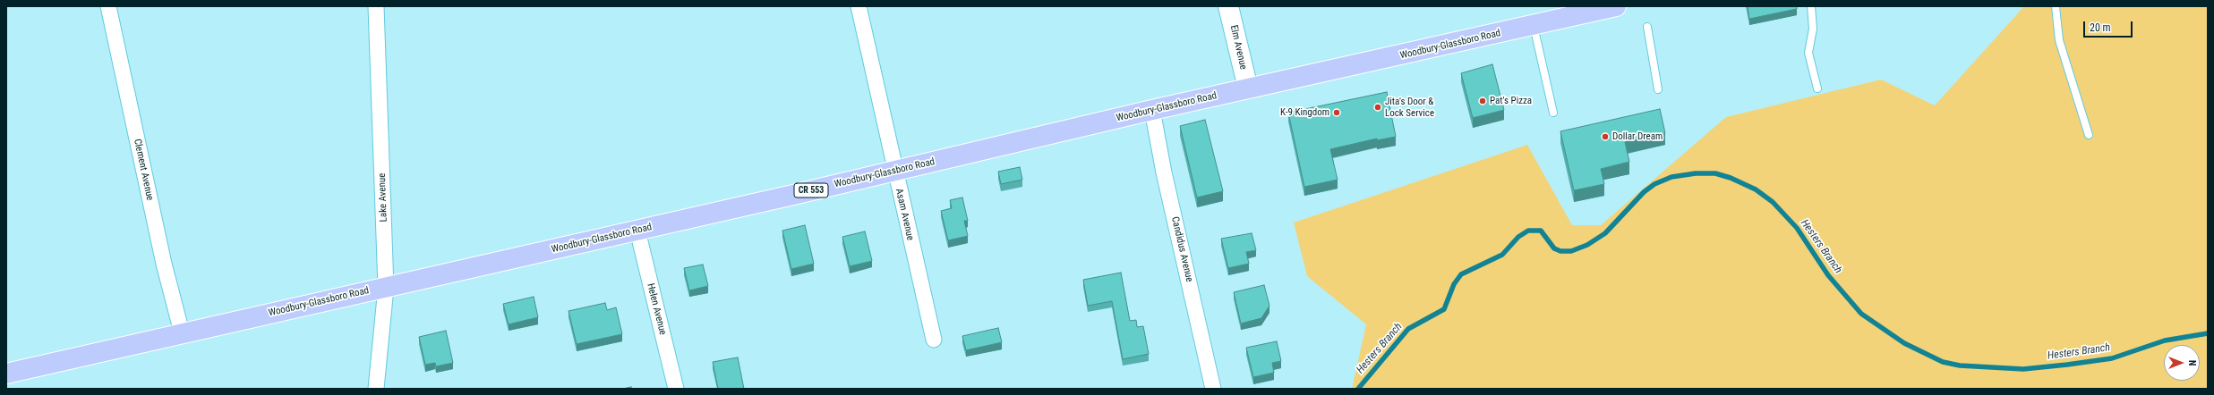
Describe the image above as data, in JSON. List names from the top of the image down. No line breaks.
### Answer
{"streets":{"main road":["Woodbury-Glassboro Road","Elm Avenue","CR 553"],"street":["Clement Avenue","Lake Avenue","Asam Avenue","Candidus Avenue","Helen Avenue"]},"crossings":[["Woodbury-Glassboro Road","Elm Avenue"],["Woodbury-Glassboro Road","Clement Avenue"],["Woodbury-Glassboro Road","Lake Avenue"],["Woodbury-Glassboro Road","Asam Avenue"],["Woodbury-Glassboro Road","Candidus Avenue"],["Woodbury-Glassboro Road","Helen Avenue"]],"water":["Hesters Branch"],"places":["Pat's Pizza","Jita's Door & Lock Service","K-9 Kingdom","Dollar Dream"],"scale_bar":"20 m","north":"right"}
